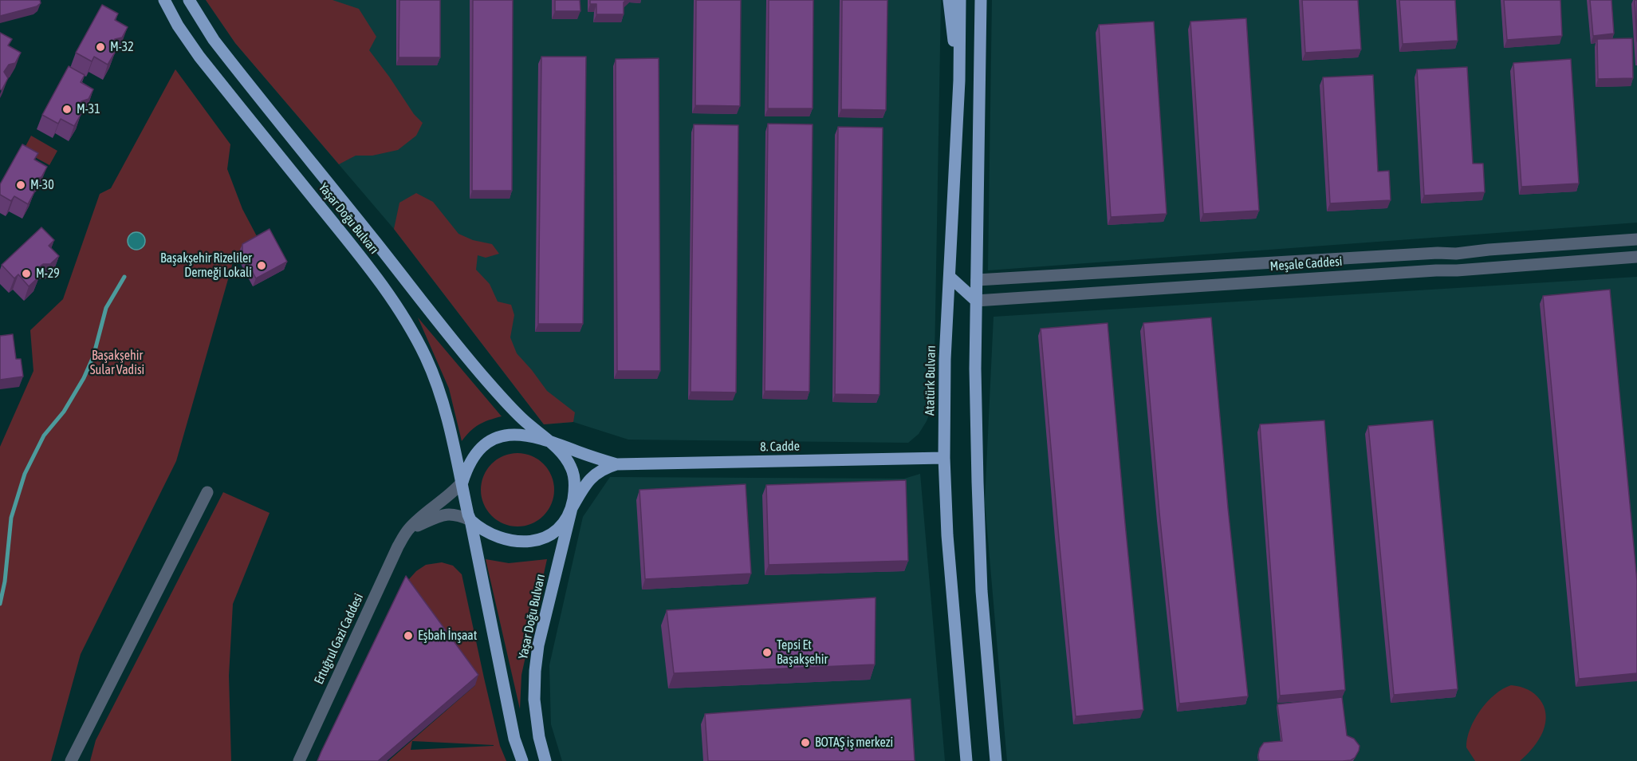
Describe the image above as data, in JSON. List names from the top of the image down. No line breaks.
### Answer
{"streets":{"main road":["Yaşar Doğu Bulvarı","Atatürk Bulvarı","8. Cadde"],"street":["Meşale Caddesi","Ertuğrul Gazi Caddesi"]},"crossings":[["Yaşar Doğu Bulvarı","8. Cadde"],["Yaşar Doğu Bulvarı","Ertuğrul Gazi Caddesi"],["Atatürk Bulvarı","8. Cadde"]],"parks":["Başakşehir Sular Vadisi"],"places":["M-32","M-31","M-30","Başakşehir Rizeliler Derneği Lokali","M-29","Eşbah İnşaat","Tepsi Et Başakşehir","BOTAŞ iş merkezi"]}
